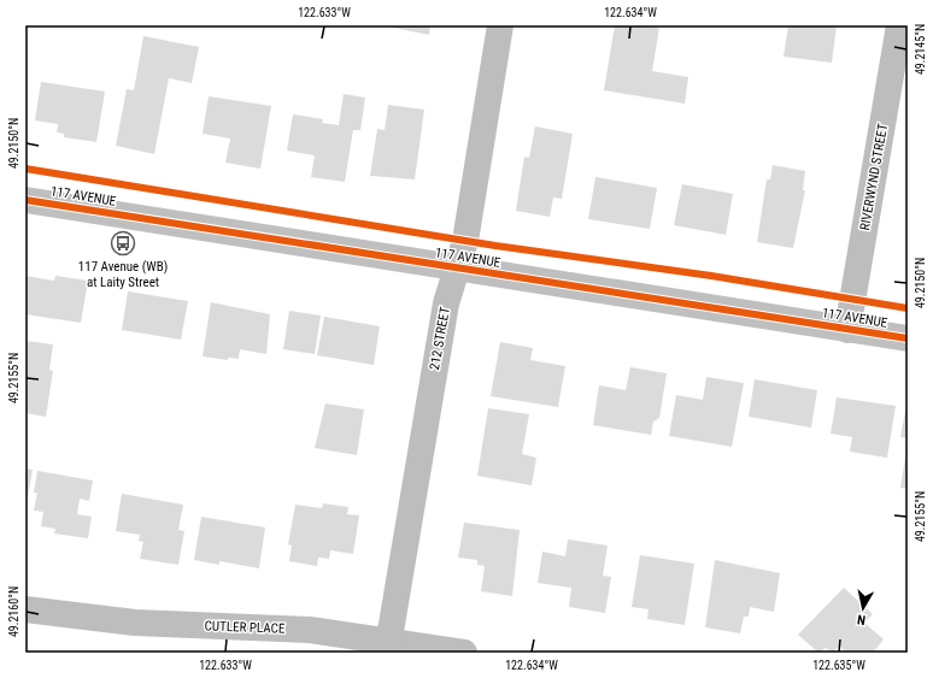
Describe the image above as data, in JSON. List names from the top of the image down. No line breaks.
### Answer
{"streets":{"street":["RIVERWYND STREET","117 AVENUE","212 STREET","CUTLER PLACE"]},"crossings":[["RIVERWYND STREET","117 AVENUE"],["117 AVENUE","212 STREET"],["212 STREET","CUTLER PLACE"]],"places":{"bus stop":["117 Avenue (WB) at Laity Street"]},"north":"bottom","coordinates":["122.633°W","122.634°W","49.2145°N","49.2150°N","49.2155°N","49.2160°N","122.635°W"]}
